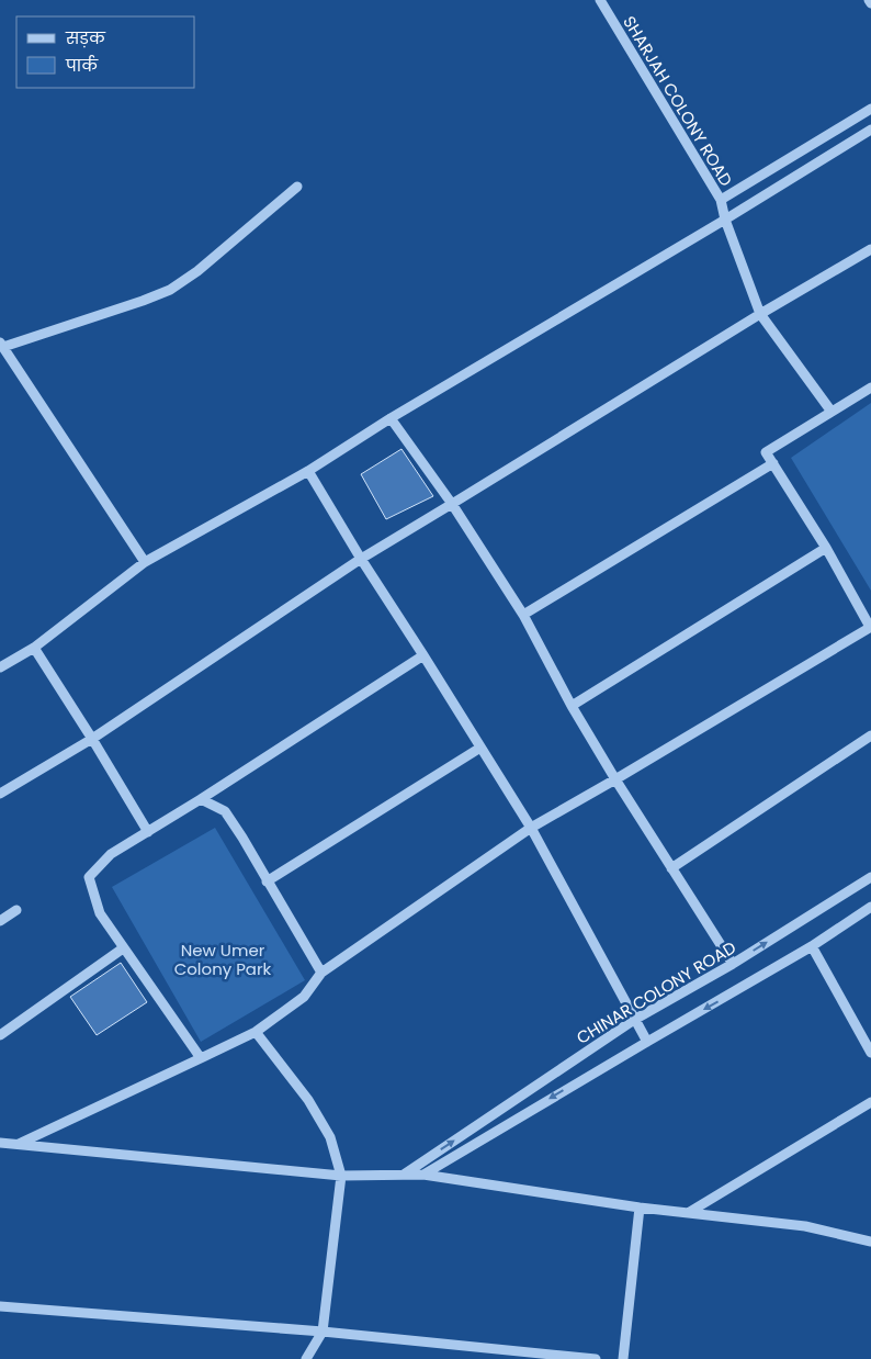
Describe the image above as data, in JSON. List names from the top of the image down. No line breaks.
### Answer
{"streets":{"street":["SHARJAH COLONY ROAD","CHINAR COLONY ROAD"]},"parks":["New Umer Colony Park"],"legend":["सड़क","पार्क"]}
